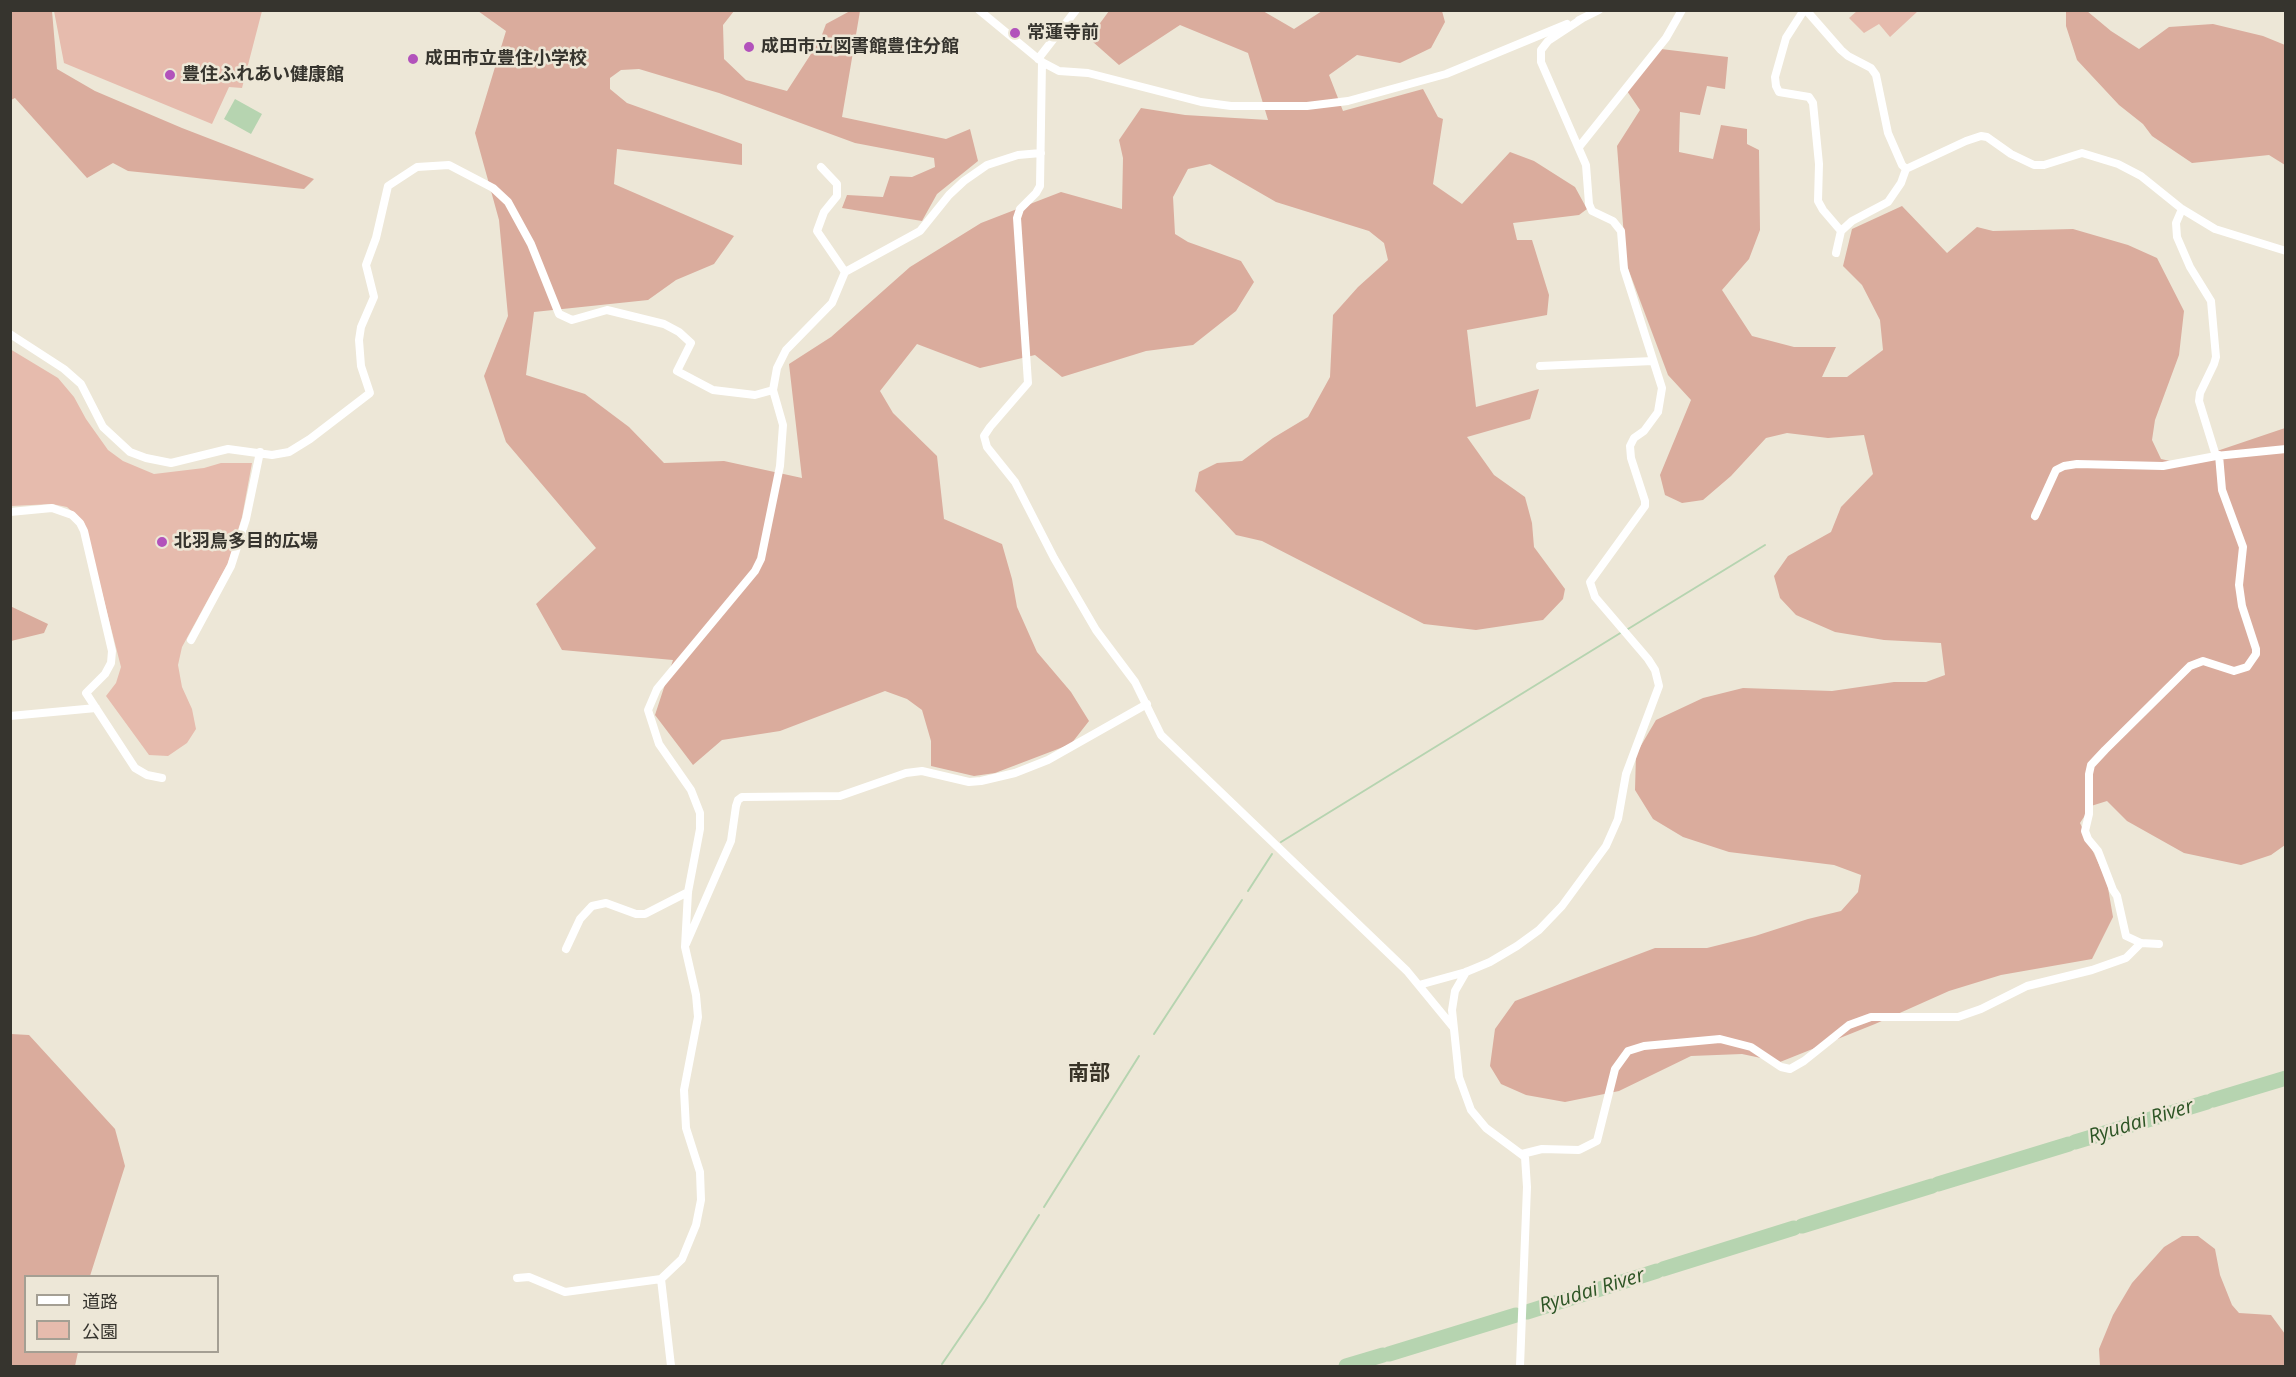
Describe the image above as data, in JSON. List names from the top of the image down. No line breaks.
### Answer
{"districts":["南部"],"water":["Ryudai River"],"places":["常蓮寺前","成田市立図書館豊住分館","成田市立豊住小学校","豊住ふれあい健康館","北羽鳥多目的広場"],"legend":["道路","公園"]}
